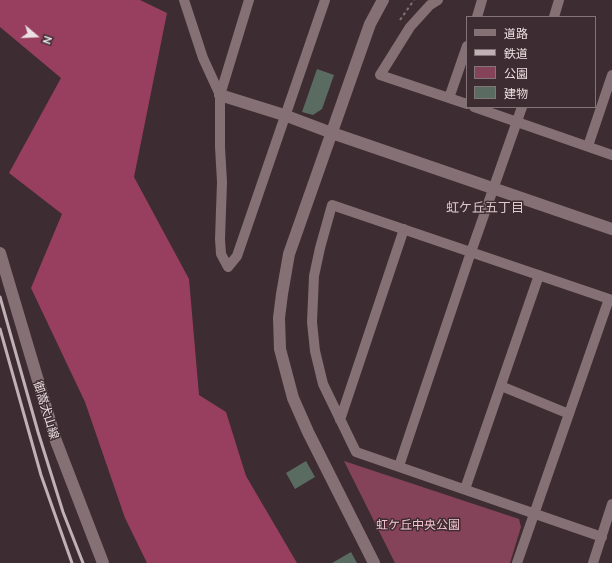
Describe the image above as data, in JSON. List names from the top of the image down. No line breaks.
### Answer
{"streets":{"street":["御嵩犬山線"]},"districts":["虹ケ丘五丁目"],"parks":["虹ケ丘中央公園"],"legend":["道路","鉄道","公園","建物"],"north":"right"}
